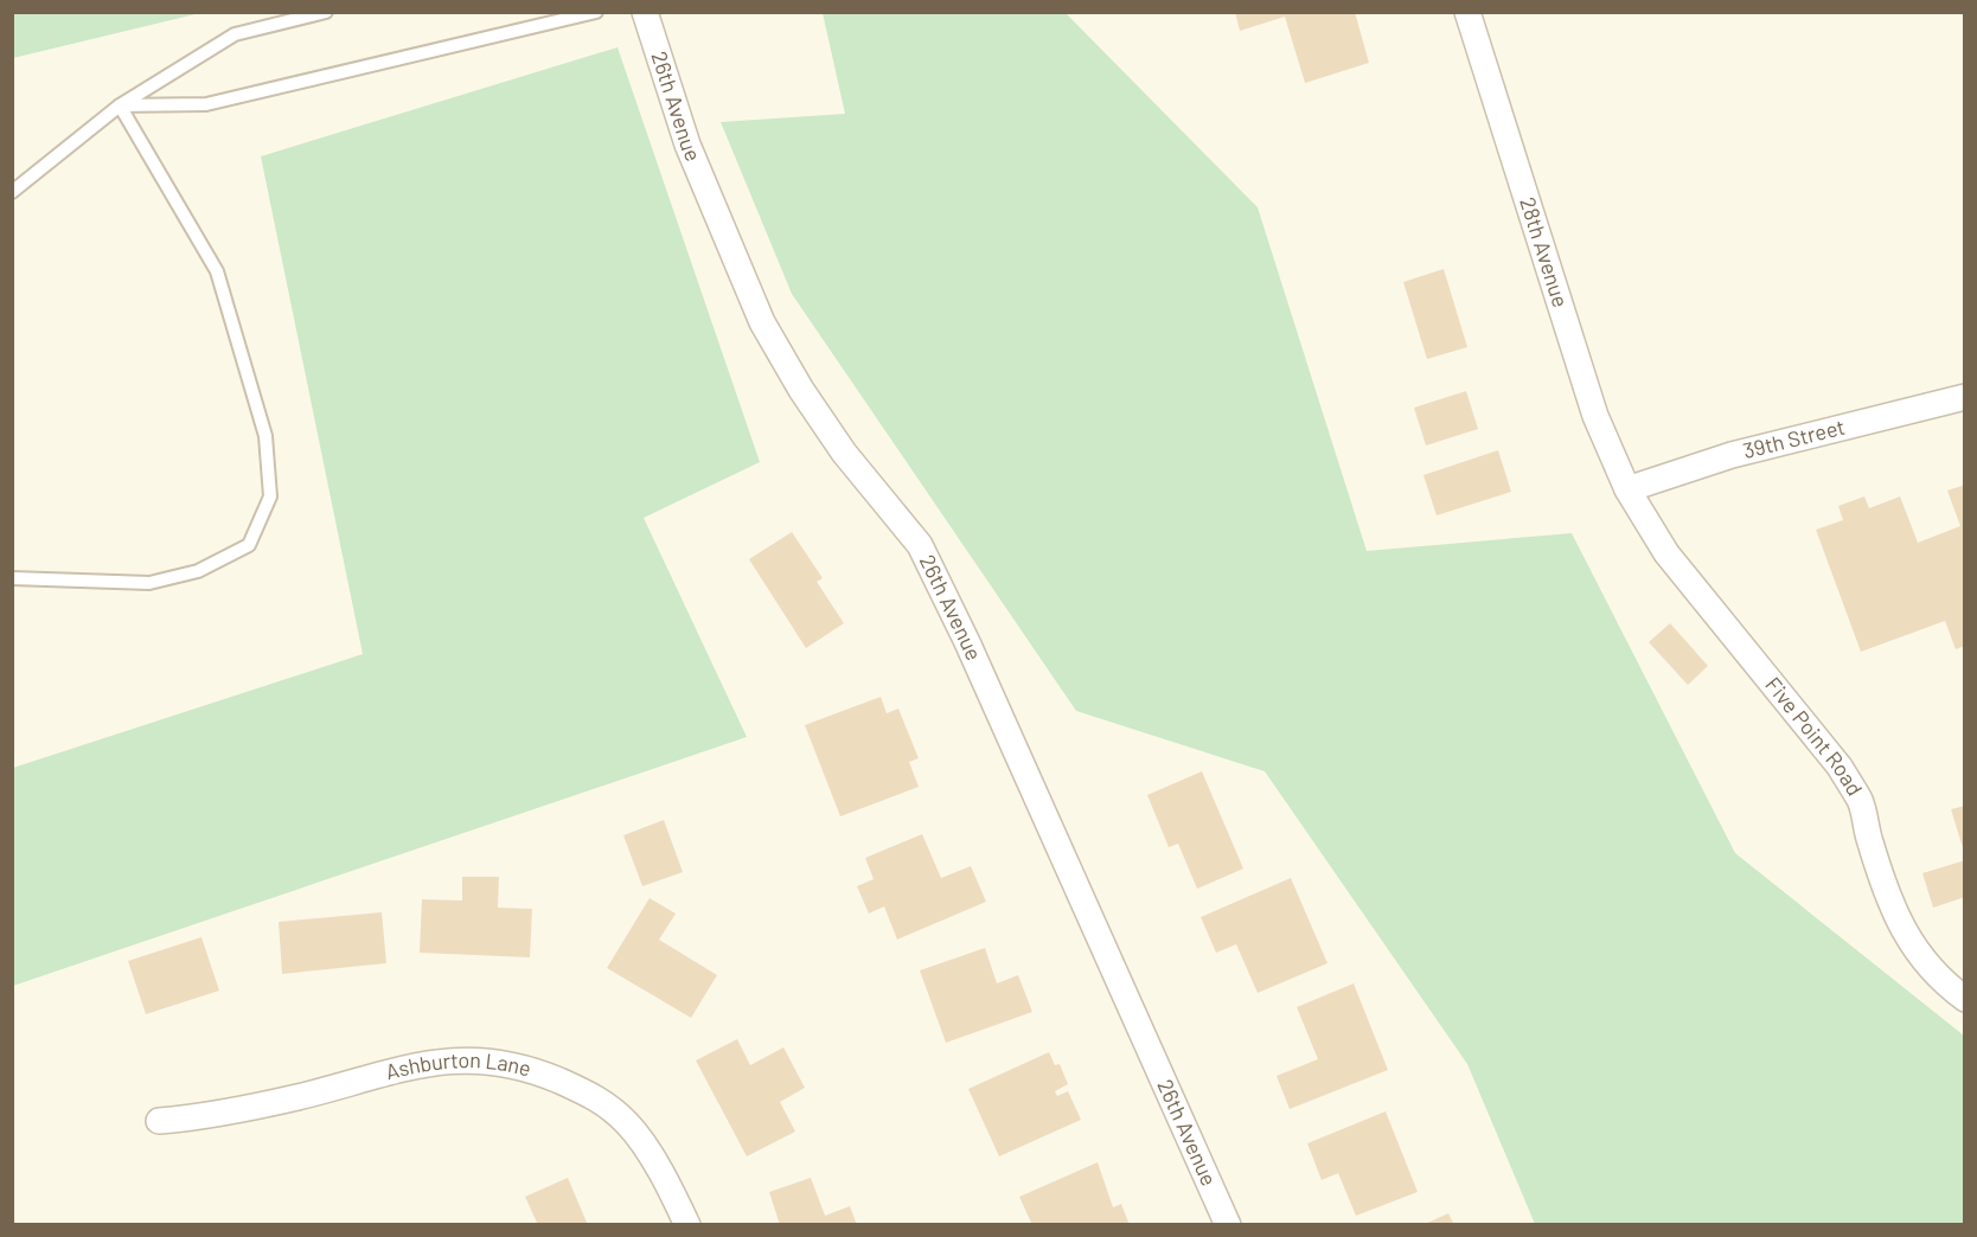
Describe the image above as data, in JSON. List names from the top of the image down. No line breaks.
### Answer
{"streets":{"street":["26th Avenue","28th Avenue","39th Street","Five Point Road","Ashburton Lane"]},"crossings":[["28th Avenue","39th Street"],["28th Avenue","Five Point Road"],["39th Street","Five Point Road"]]}
